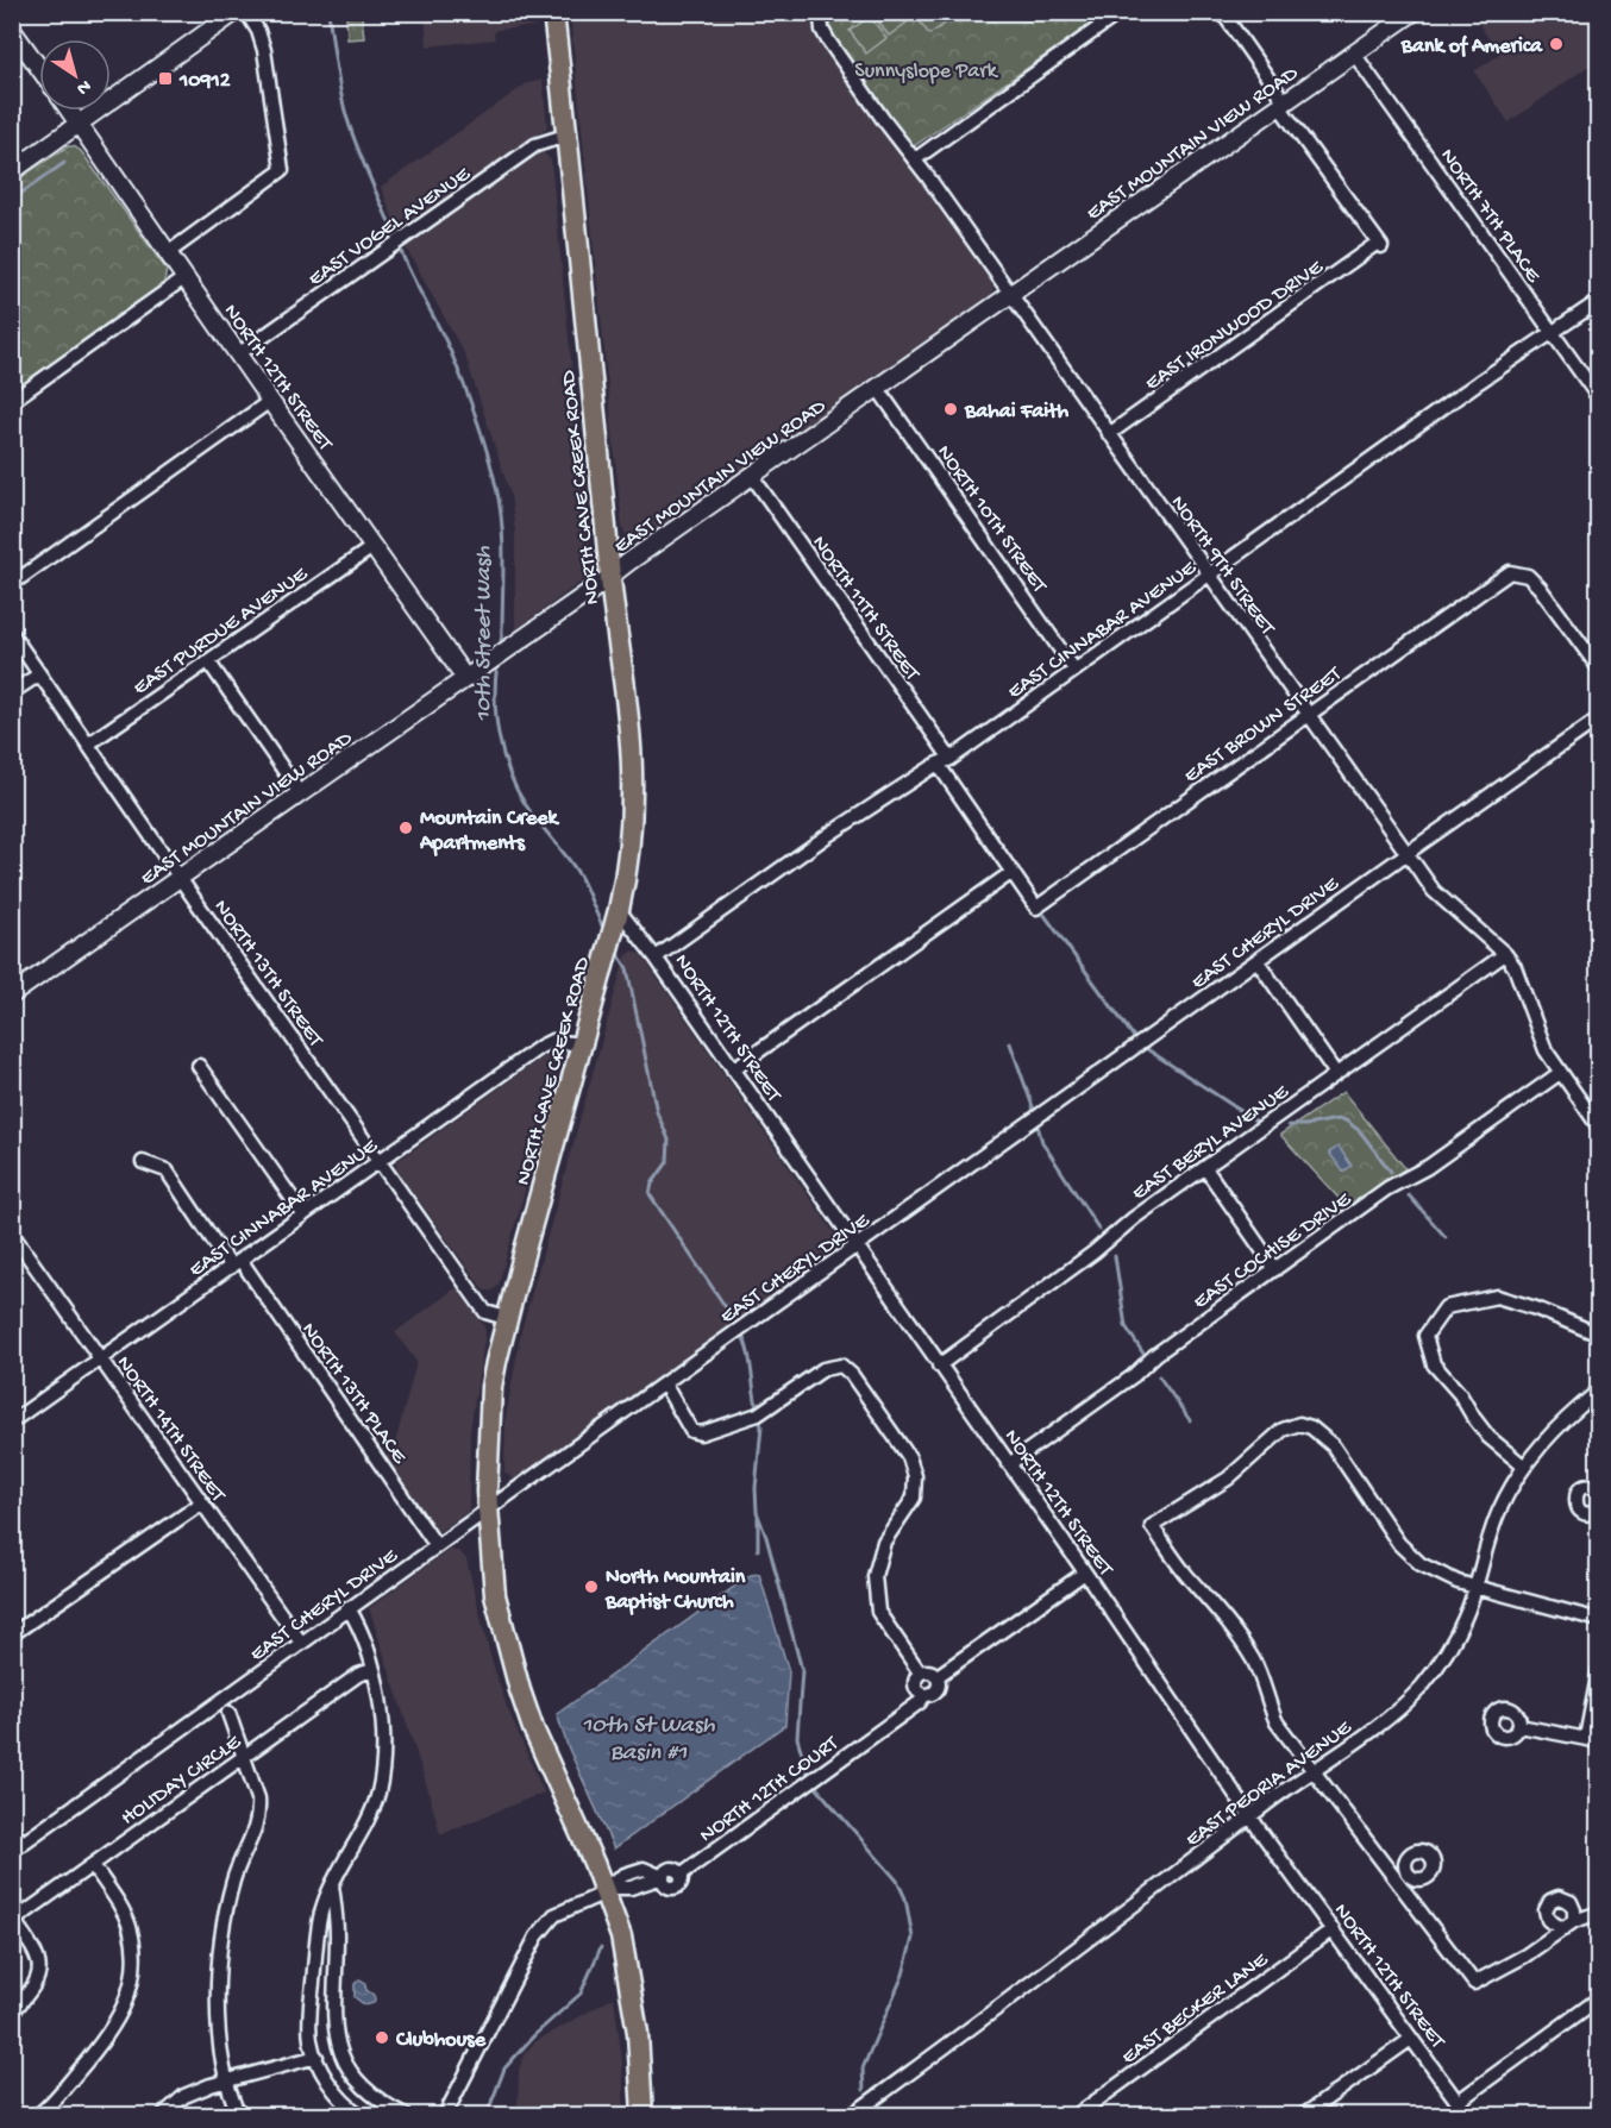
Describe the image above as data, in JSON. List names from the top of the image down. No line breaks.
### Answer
{"streets":{"main road":["NORTH CAVE CREEK ROAD"],"street":["EAST MOUNTAIN VIEW ROAD","NORTH 7TH PLACE","EAST VOGEL AVENUE","EAST IRONWOOD DRIVE","NORTH 12TH STREET","NORTH 10TH STREET","NORTH 9TH STREET","NORTH 11TH STREET","EAST CINNABAR AVENUE","EAST PURDUE AVENUE","EAST BROWN STREET","EAST CHERYL DRIVE","NORTH 13TH STREET","EAST BERYL AVENUE","EAST COCHISE DRIVE","NORTH 13TH PLACE","NORTH 14TH STREET","HOLIDAY CIRCLE","EAST PEORIA AVENUE","NORTH 12TH COURT","EAST BECKER LANE"]},"crossings":[["EAST MOUNTAIN VIEW ROAD","NORTH 7TH PLACE"],["EAST MOUNTAIN VIEW ROAD","EAST IRONWOOD DRIVE"],["EAST MOUNTAIN VIEW ROAD","NORTH 12TH STREET"],["EAST MOUNTAIN VIEW ROAD","NORTH CAVE CREEK ROAD"],["EAST MOUNTAIN VIEW ROAD","NORTH 10TH STREET"],["EAST MOUNTAIN VIEW ROAD","NORTH 9TH STREET"],["EAST MOUNTAIN VIEW ROAD","NORTH 11TH STREET"],["EAST MOUNTAIN VIEW ROAD","NORTH 13TH STREET"],["NORTH 7TH PLACE","EAST CINNABAR AVENUE"],["EAST VOGEL AVENUE","NORTH 12TH STREET"],["EAST VOGEL AVENUE","NORTH CAVE CREEK ROAD"],["EAST IRONWOOD DRIVE","NORTH 9TH STREET"],["NORTH 12TH STREET","NORTH CAVE CREEK ROAD"],["NORTH 12TH STREET","EAST CINNABAR AVENUE"],["NORTH 12TH STREET","EAST PURDUE AVENUE"],["NORTH 12TH STREET","EAST CHERYL DRIVE"],["NORTH 12TH STREET","EAST BERYL AVENUE"],["NORTH 12TH STREET","EAST COCHISE DRIVE"],["NORTH 12TH STREET","EAST PEORIA AVENUE"],["NORTH 12TH STREET","EAST BECKER LANE"],["NORTH CAVE CREEK ROAD","EAST CINNABAR AVENUE"],["NORTH CAVE CREEK ROAD","EAST CHERYL DRIVE"],["NORTH CAVE CREEK ROAD","NORTH 13TH STREET"],["NORTH CAVE CREEK ROAD","NORTH 12TH COURT"],["NORTH 10TH STREET","EAST CINNABAR AVENUE"],["NORTH 9TH STREET","EAST CINNABAR AVENUE"],["NORTH 9TH STREET","EAST BROWN STREET"],["NORTH 9TH STREET","EAST CHERYL DRIVE"],["NORTH 9TH STREET","EAST BERYL AVENUE"],["NORTH 9TH STREET","EAST COCHISE DRIVE"],["NORTH 11TH STREET","EAST CINNABAR AVENUE"],["NORTH 11TH STREET","EAST BROWN STREET"],["EAST CINNABAR AVENUE","NORTH 13TH STREET"],["EAST CINNABAR AVENUE","NORTH 13TH PLACE"],["EAST CINNABAR AVENUE","NORTH 14TH STREET"],["EAST PURDUE AVENUE","NORTH 13TH STREET"],["EAST CHERYL DRIVE","NORTH 13TH PLACE"],["EAST CHERYL DRIVE","NORTH 14TH STREET"]],"water":["10th Street Wash","10th St Wash Basin #1"],"parks":["Sunnyslope Park"],"places":{"other":["Bank of America","Bahai Faith","Mountain Creek Apartments","North Mountain Baptist Church","Clubhouse"],"transit":["10912"]},"north":"bottom right"}
